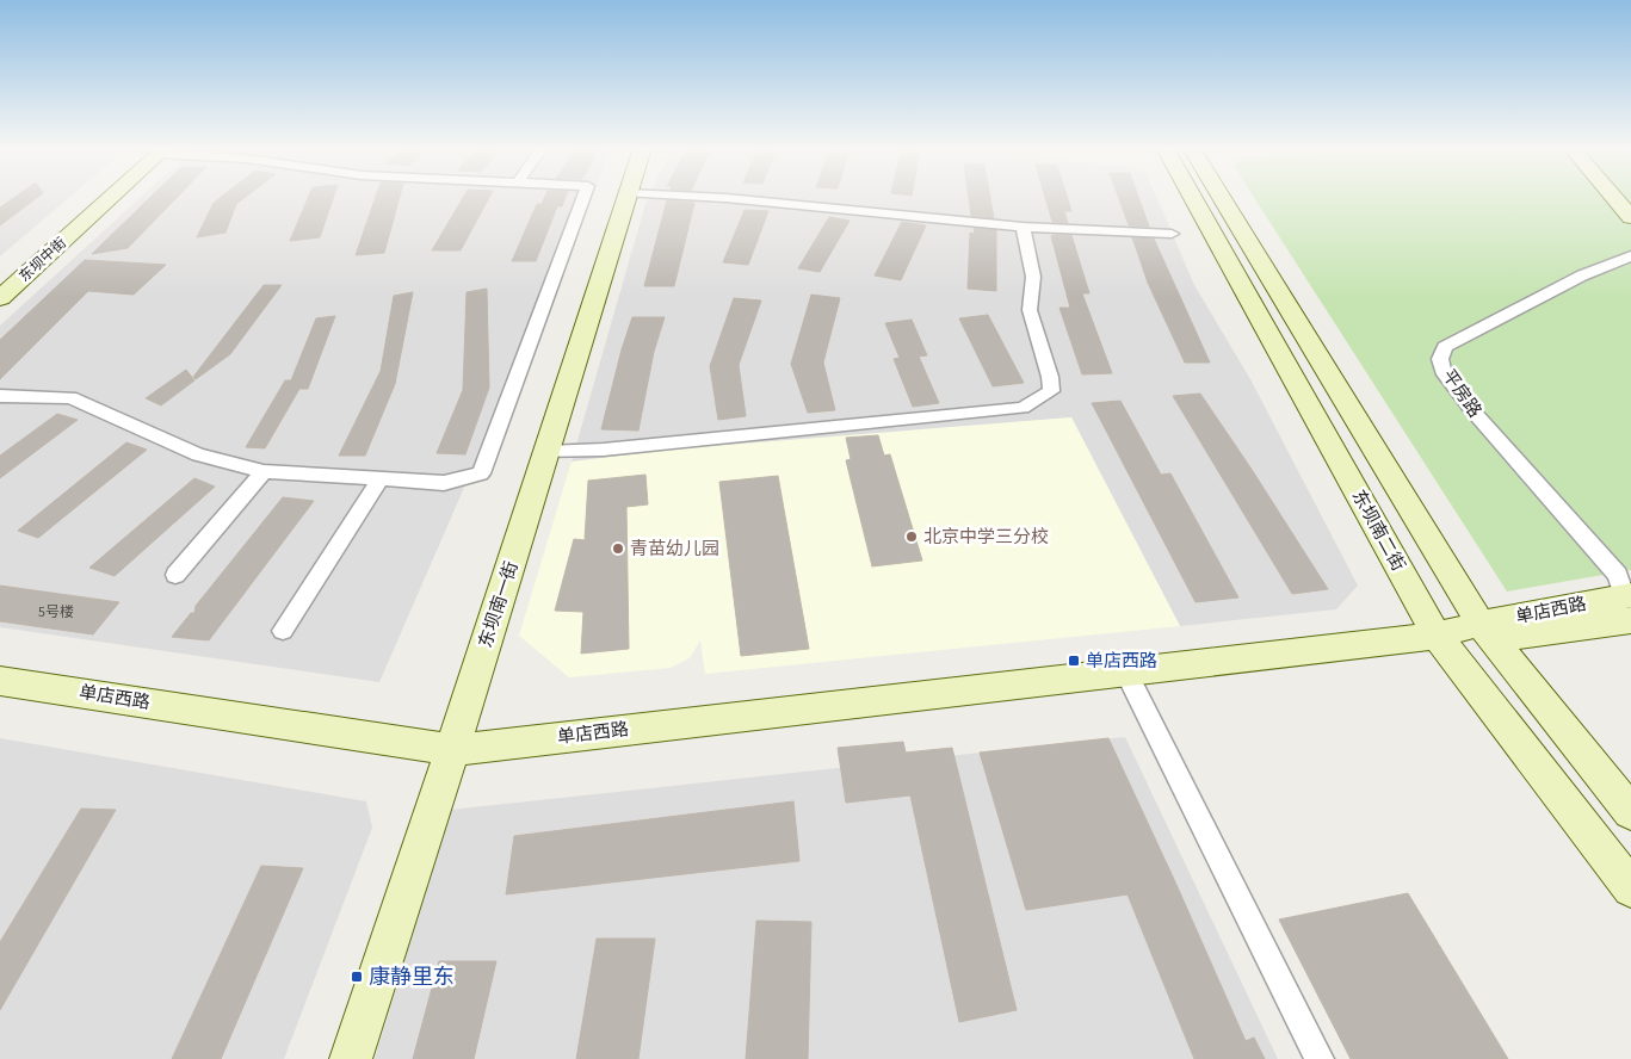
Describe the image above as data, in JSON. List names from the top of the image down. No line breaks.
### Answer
{"streets":{"street":["东坝中街","平房路","东坝南二街","东坝南一街","单店西路"]},"crossings":[["平房路","单店西路"],["东坝南二街","单店西路"],["东坝南一街","单店西路"]],"places":{"other":["北京中学三分校","青苗幼儿园"],"transit":["单店西路","康静里东"]},"house_numbers":["5号楼"]}
